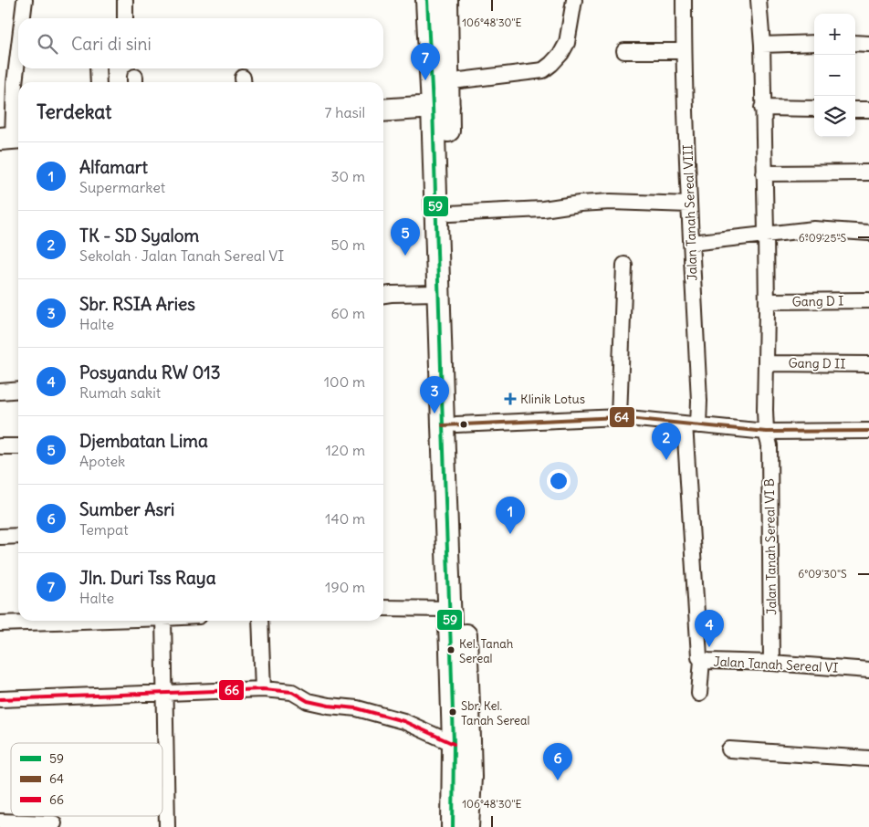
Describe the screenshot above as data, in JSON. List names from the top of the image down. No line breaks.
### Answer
{"streets":{"street":["Jalan Tanah Sereal VIII","Gang D I","Gang D II","Jalan Tanah Sereal VI B","Jalan Tanah Sereal VI"]},"crossings":[["Jalan Tanah Sereal VIII","Jalan Tanah Sereal VI"],["Gang D I","Jalan Tanah Sereal VI B"],["Gang D II","Jalan Tanah Sereal VI B"],["Jalan Tanah Sereal VI B","Jalan Tanah Sereal VI"]],"places":{"health":["Klinik Lotus"],"other":["Kel. Tanah Sereal","Sbr. Kel. Tanah Sereal"]},"lines":["transit line 59","transit line 64","transit line 66"],"legend":["59","64","66"],"page":{"map_buttons":["+","−"],"search":"Cari di sini","pins":["7","5","3","2","1","4","6"],"heading":["Terdekat","7 hasil"],"list":[{"mark":"1","name":"Alfamart","note":"Supermarket","value":"30 m"},{"mark":"2","name":"TK - SD Syalom","note":"Sekolah · Jalan Tanah Sereal VI","value":"50 m"},{"mark":"3","name":"Sbr. RSIA Aries","note":"Halte","value":"60 m"},{"mark":"4","name":"Posyandu RW 013","note":"Rumah sakit","value":"100 m"},{"mark":"5","name":"Djembatan Lima","note":"Apotek","value":"120 m"},{"mark":"6","name":"Sumber Asri","note":"Tempat","value":"140 m"},{"mark":"7","name":"Jln. Duri Tss Raya","note":"Halte","value":"190 m"}]},"coordinates":["106°48'30\"E","6°09'25\"S","6°09'30\"S"]}
